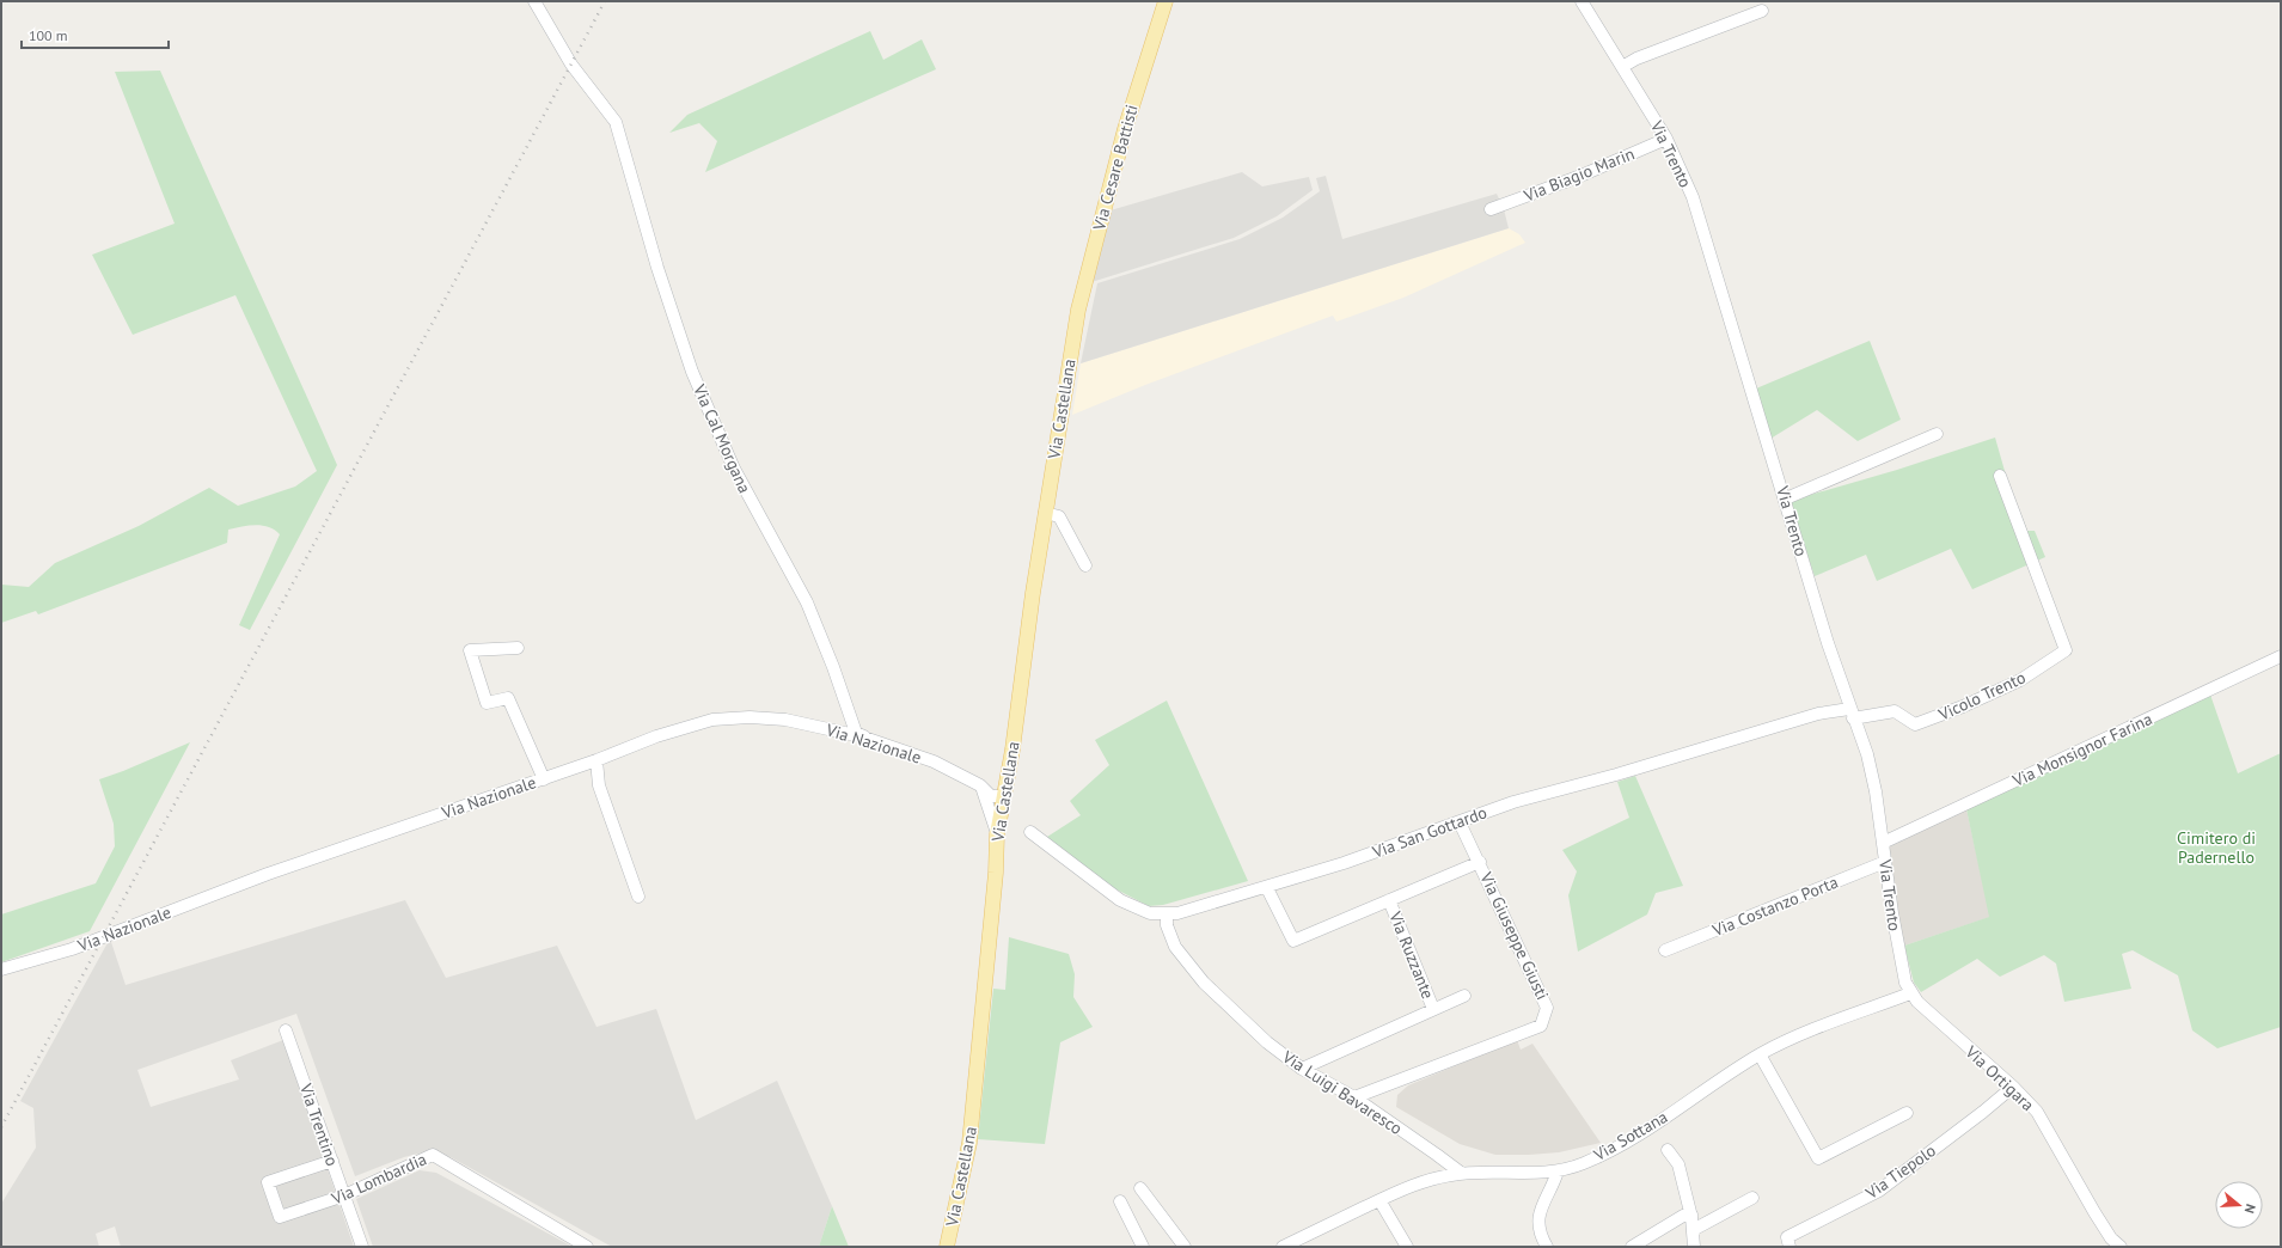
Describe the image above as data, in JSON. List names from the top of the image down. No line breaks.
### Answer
{"streets":{"main road":["Via Cesare Battisti","Via Castellana"],"street":["Via Trento","Via Biagio Marin","Via Cal Morgana","Vicolo Trento","Via Nazionale","Via Monsignor Farina","Via San Gottardo","Via Costanzo Porta","Via Giuseppe Giusti","Via Ruzzante","Via Ortigara","Via Luigi Bavaresco","Via Trentino","Via Sottana","Via Tiepolo","Via Lombardia"]},"crossings":[["Via Trento","Via Biagio Marin"],["Via Trento","Vicolo Trento"],["Via Trento","Via Monsignor Farina"],["Via Trento","Via San Gottardo"],["Via Trento","Via Costanzo Porta"],["Via Trento","Via Ortigara"],["Via Trento","Via Sottana"],["Via Cesare Battisti","Via Castellana"],["Via Castellana","Via Nazionale"],["Via Cal Morgana","Via Nazionale"],["Vicolo Trento","Via San Gottardo"],["Via San Gottardo","Via Giuseppe Giusti"],["Via San Gottardo","Via Ruzzante"],["Via San Gottardo","Via Luigi Bavaresco"],["Via Giuseppe Giusti","Via Ruzzante"],["Via Giuseppe Giusti","Via Luigi Bavaresco"],["Via Ortigara","Via Sottana"],["Via Ortigara","Via Tiepolo"],["Via Luigi Bavaresco","Via Sottana"],["Via Trentino","Via Lombardia"]],"parks":["Cimitero di Padernello"],"scale_bar":"100 m","north":"right"}
